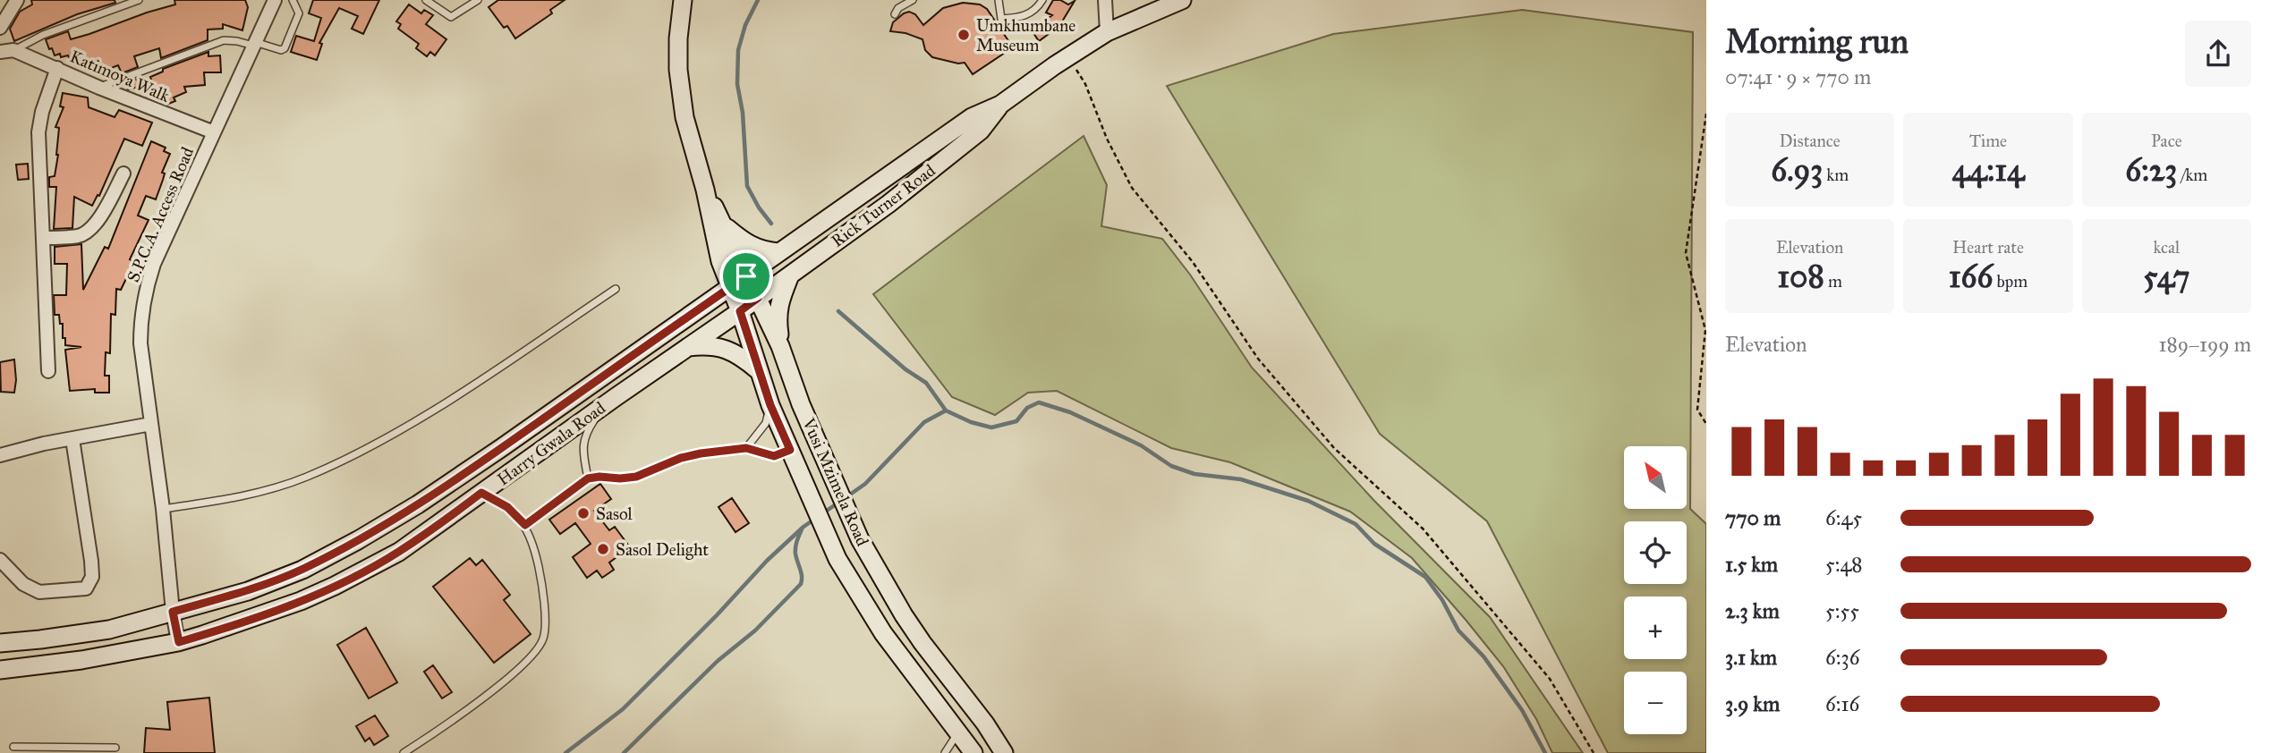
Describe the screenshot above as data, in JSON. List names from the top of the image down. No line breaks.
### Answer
{"streets":{"main road":["Rick Turner Road","Harry Gwala Road","Vusi Mzimela Road"],"street":["Katimoya Walk","S.P.C.A. Access Road"]},"crossings":[["Katimoya Walk","S.P.C.A. Access Road"],["Rick Turner Road","Harry Gwala Road"],["Rick Turner Road","Vusi Mzimela Road"],["S.P.C.A. Access Road","Harry Gwala Road"],["Harry Gwala Road","Vusi Mzimela Road"]],"places":["Umkhumbane Museum","Sasol","Sasol Delight"],"north":"top left","page":{"heading":["Morning run","07:41 · 9 × 770 m"],"stats":[["Distance","6.93 km"],["Time","44:14"],["Pace","6:23 /km"],["Elevation","108 m"],["Heart rate","166 bpm"],["kcal","547"]],"chart":["Elevation","189–199 m"],"map_buttons":["+","−"],"list":[{"name":"770 m","note":"6:45"},{"name":"1.5 km","note":"5:48"},{"name":"2.3 km","note":"5:55"},{"name":"3.1 km","note":"6:36"},{"name":"3.9 km","note":"6:16"}]}}
